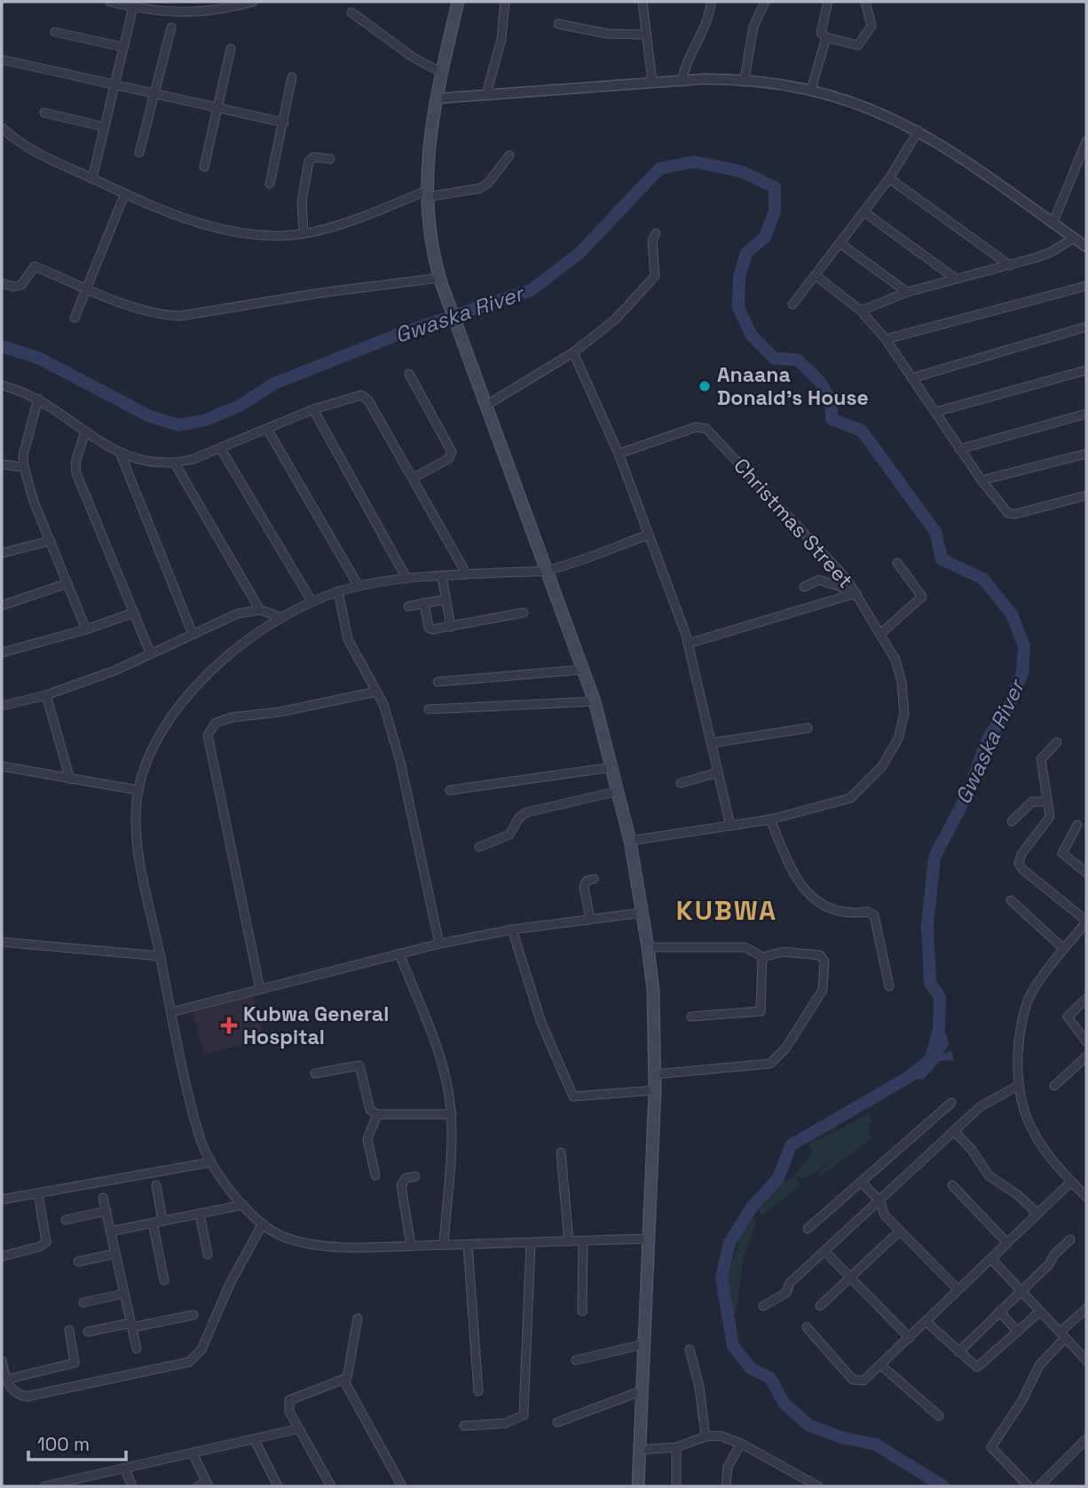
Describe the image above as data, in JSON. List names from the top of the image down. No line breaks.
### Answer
{"streets":{"street":["Christmas Street"]},"districts":["KUBWA"],"water":["Gwaska River"],"places":{"other":["Anaana Donald's House"],"health":["Kubwa General Hospital"]},"scale_bar":"100 m"}
